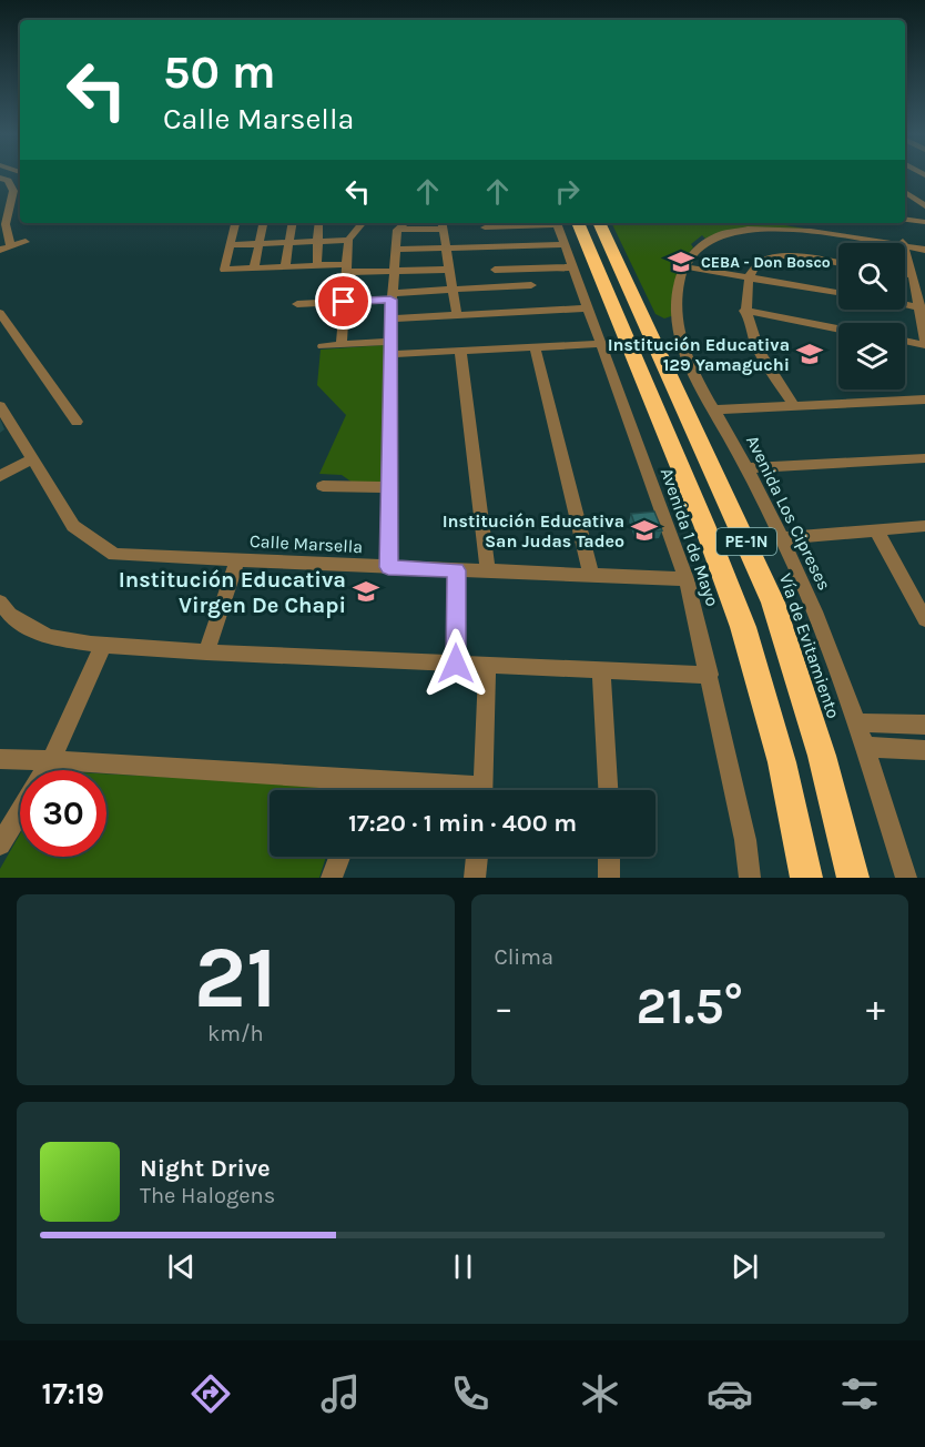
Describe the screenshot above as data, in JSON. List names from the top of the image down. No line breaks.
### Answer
{"streets":{"highway":["PE-1N","Vía de Evitamiento"],"street":["Avenida Los Cipreses","Avenida 1 de Mayo","Calle Marsella"]},"crossings":[["Avenida 1 de Mayo","Calle Marsella"]],"places":{"school or university":["CEBA - Don Bosco","Institución Educativa 129 Yamaguchi","Institución Educativa San Judas Tadeo","Institución Educativa Virgen De Chapi"]},"page":{"turn":["50 m","Calle Marsella"],"limit":"30","trip":"17:20 · 1 min · 400 m","tile":[["21","km/h"],"Clima"],"heat":["−","21.5°","+"],"song":["Night Drive","The Halogens"],"tabs":"17:19"}}
